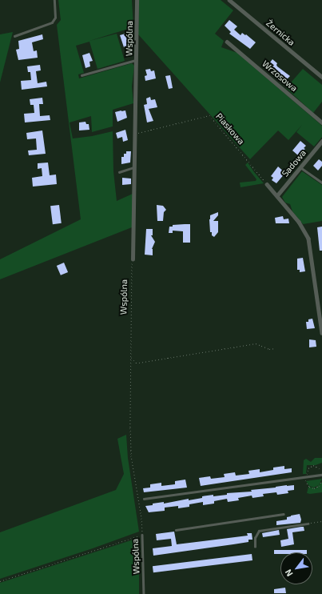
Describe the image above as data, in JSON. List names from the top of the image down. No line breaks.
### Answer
{"streets":{"street":["Żernicka","Wspólna","Wrzosowa","Sadowa"],"path":["Piaskowa"]},"crossings":[["Wspólna","Piaskowa"]],"north":"bottom left"}
